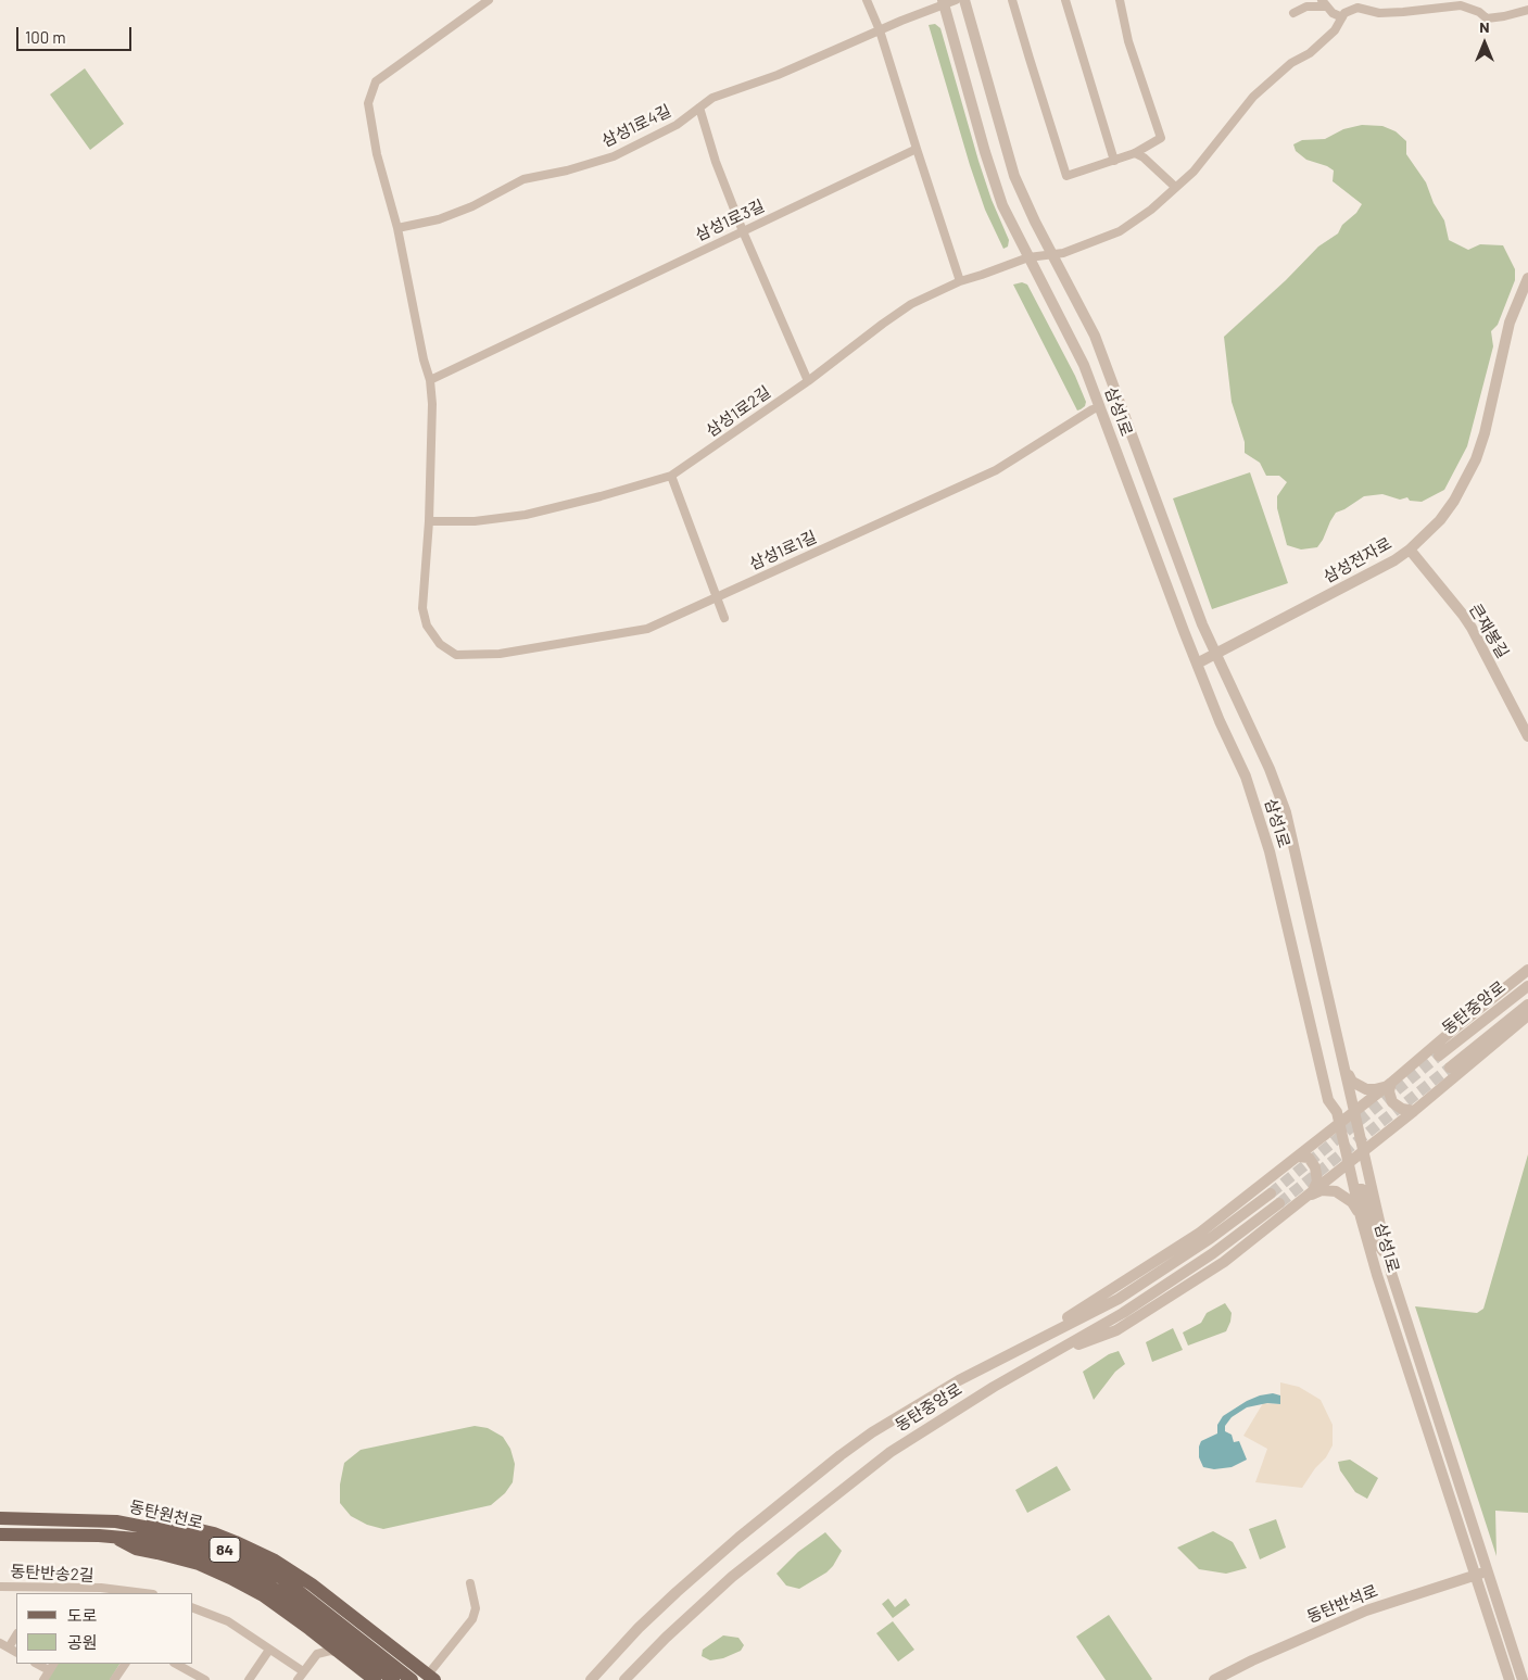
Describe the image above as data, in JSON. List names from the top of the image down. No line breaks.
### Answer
{"streets":{"main road":["동탄원천로","84"],"street":["삼성1로4길","삼성1로3길","삼성1로2길","삼성1로","삼성1로1길","삼성전자로","큰재봉길","동탄중앙로","동탄반송2길","동탄반석로"]},"crossings":[["삼성1로4길","삼성1로"],["삼성1로2길","삼성1로"],["삼성1로2길","삼성1로1길"],["삼성1로","삼성1로1길"],["삼성1로","삼성전자로"],["삼성1로","동탄반석로"],["삼성전자로","큰재봉길"]],"legend":["도로","공원"],"scale_bar":"100 m","north":"top"}
